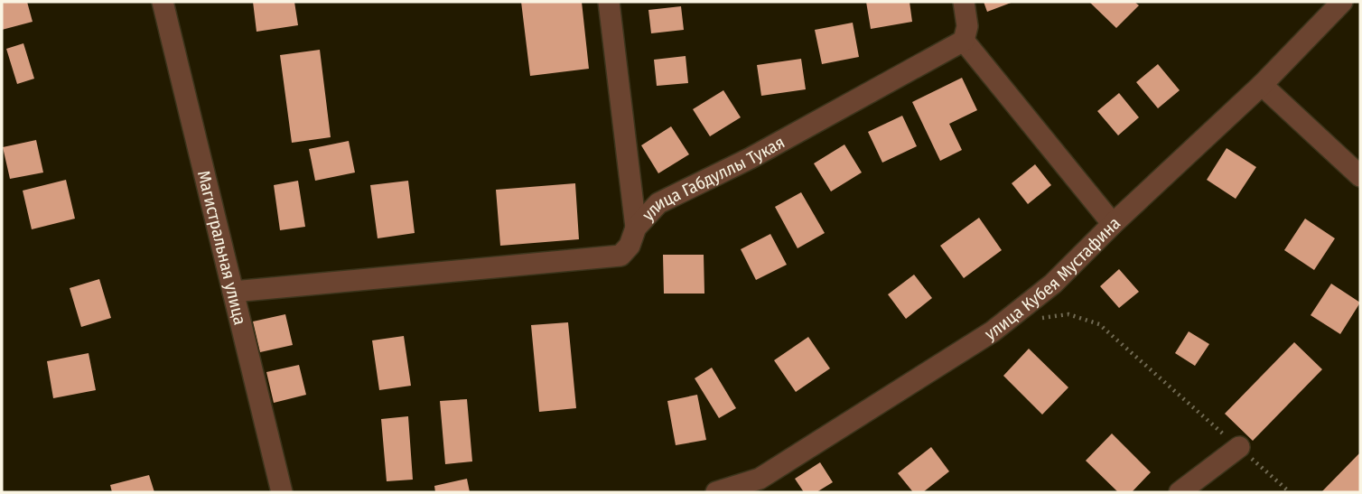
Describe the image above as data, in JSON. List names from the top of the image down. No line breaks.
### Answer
{"streets":{"street":["улица Габдуллы Тукая","Магистральная улица","улица Кубея Мустафина"]},"crossings":[["улица Габдуллы Тукая","Магистральная улица"]]}
